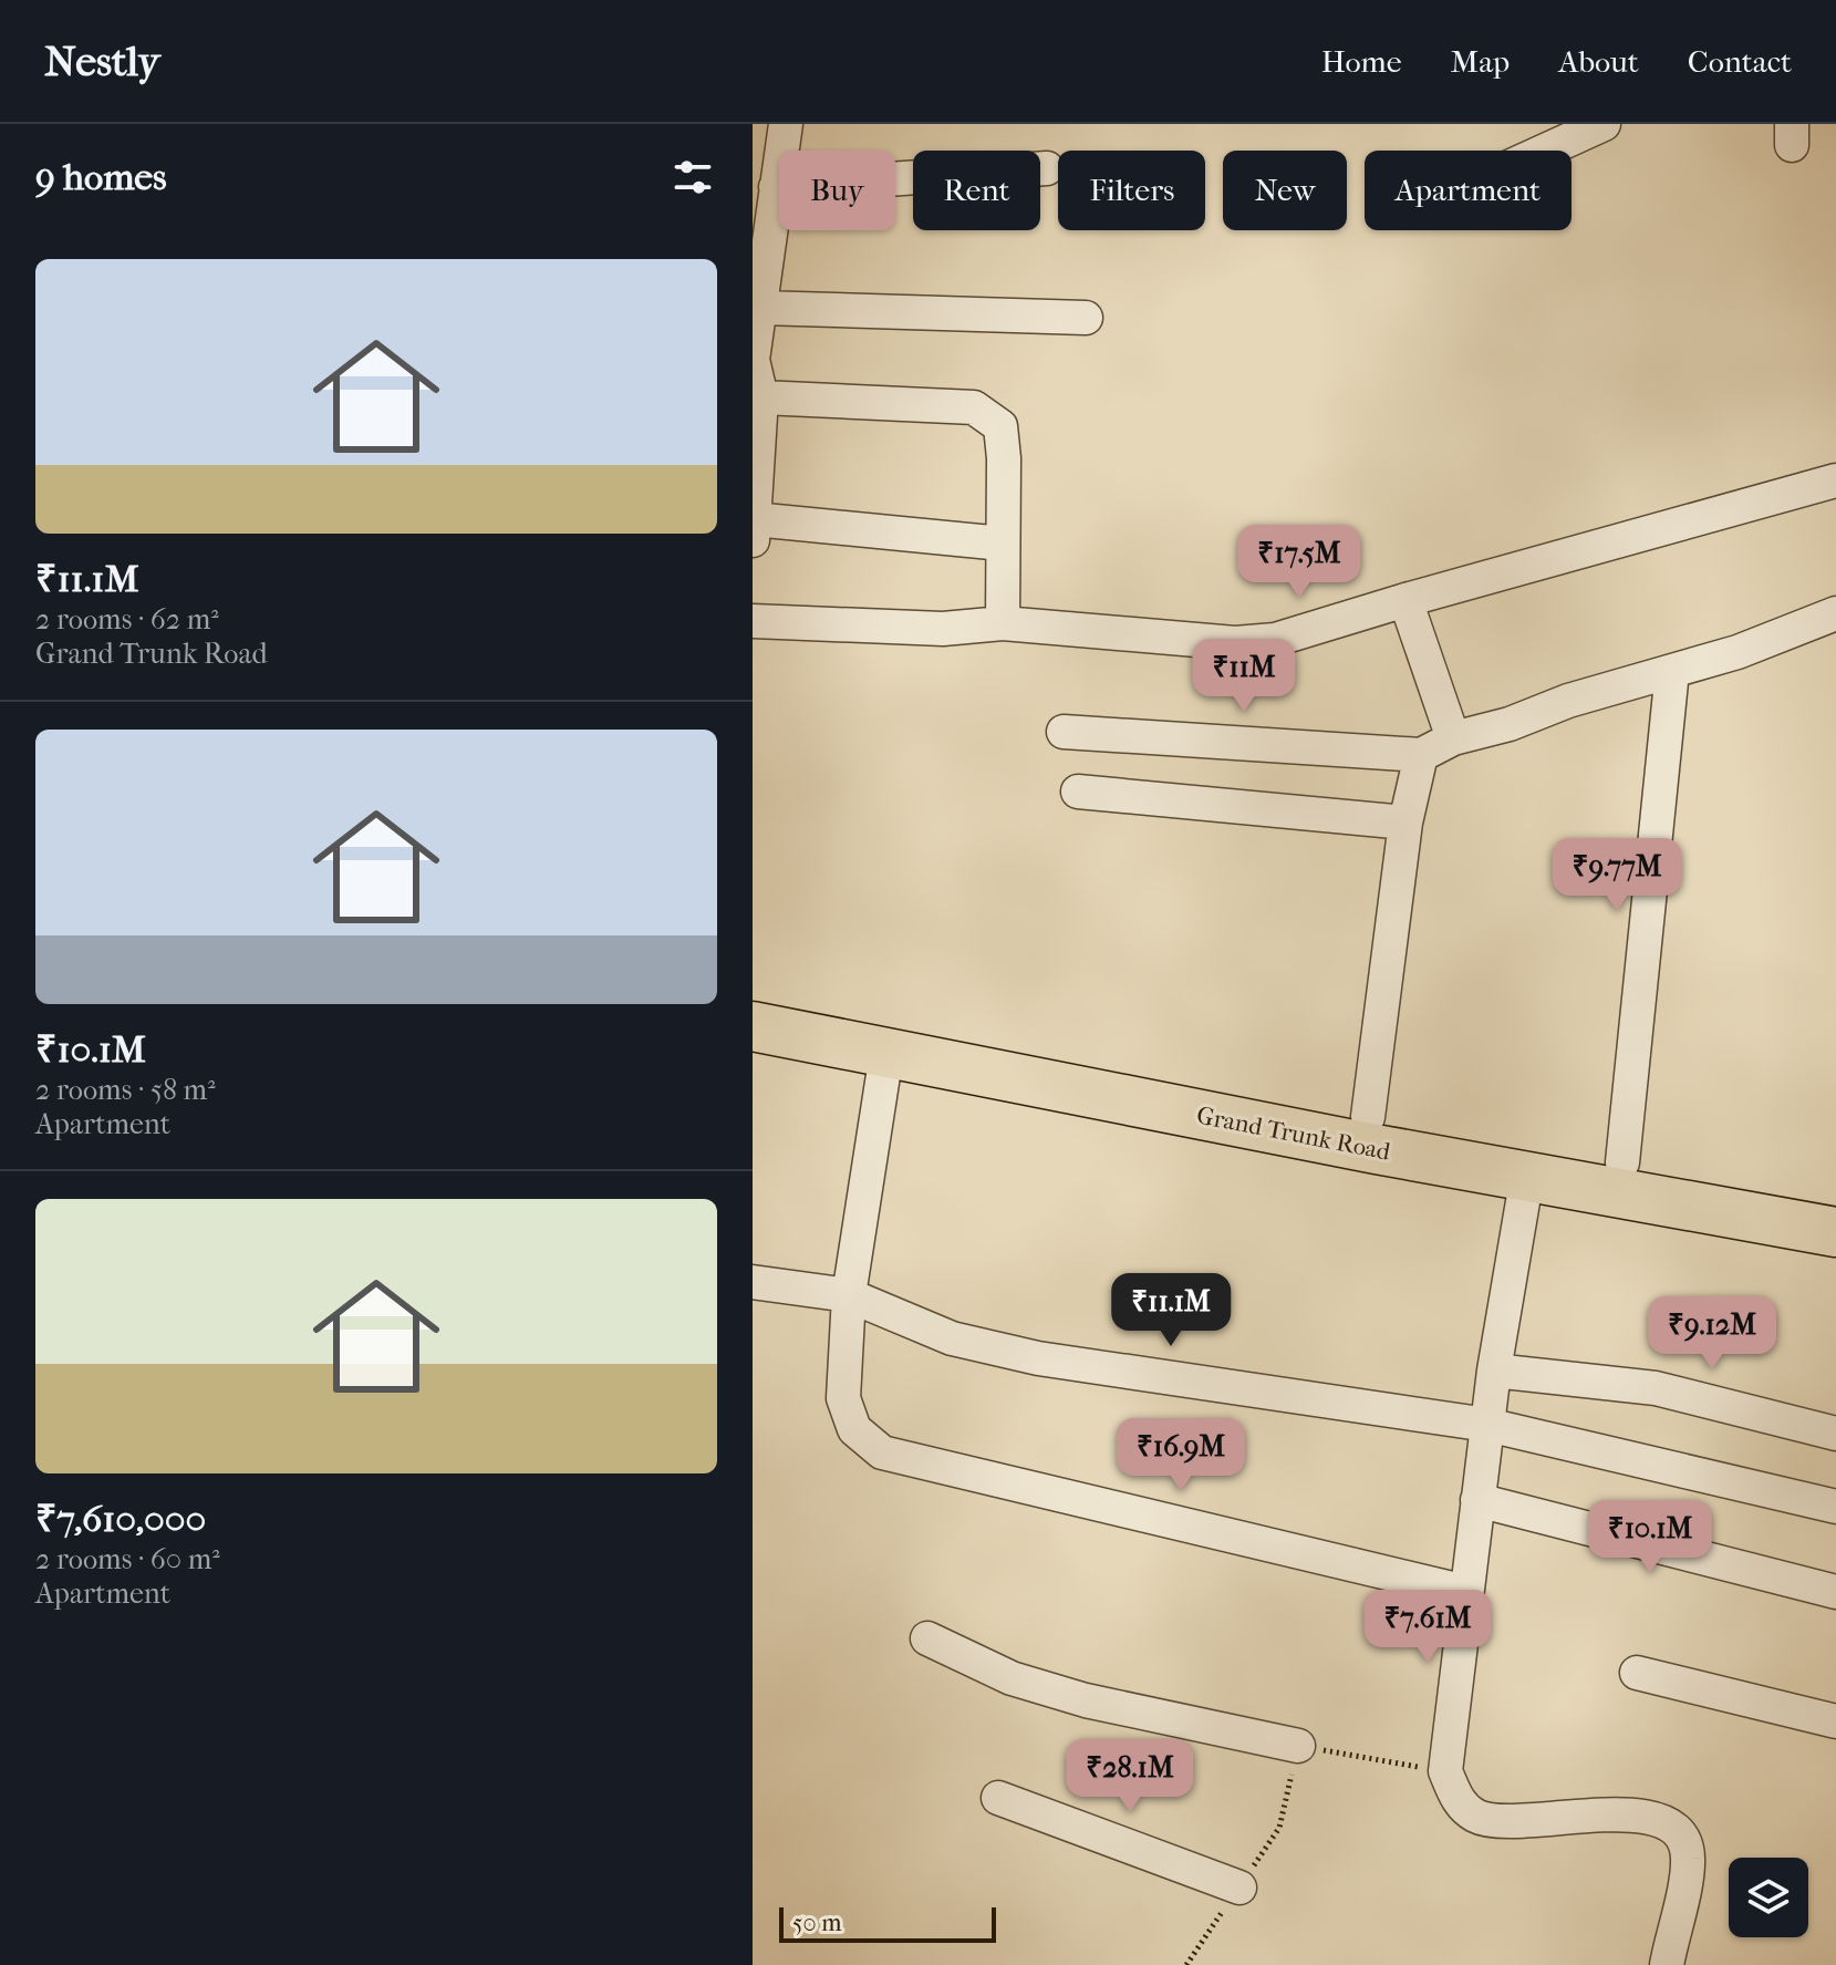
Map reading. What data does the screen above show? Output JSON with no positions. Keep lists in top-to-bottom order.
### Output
{
  "streets": {
    "main road": ["Grand Trunk Road"]
  },
  "scale_bar": "50 m",
  "page": {
    "header": "Nestly",
    "nav": [
      "Home",
      "Map",
      "About",
      "Contact"
    ],
    "heading": "9 homes",
    "chip": [
      "Buy",
      "Rent",
      "Filters",
      "New",
      "Apartment"
    ],
    "list": [
      {
        "name": "₹11.1M",
        "note": "2 rooms · 62 m² · Grand Trunk Road"
      },
      {
        "name": "₹10.1M",
        "note": "2 rooms · 58 m² · Apartment"
      },
      {
        "name": "₹7,610,000",
        "note": "2 rooms · 60 m² · Apartment"
      }
    ],
    "price": [
      "₹17.5M",
      "₹11M",
      "₹9.77M",
      "₹11.1M",
      "₹9.12M",
      "₹16.9M",
      "₹10.1M",
      "₹7.61M",
      "₹28.1M"
    ],
    "scale": "50 m"
  }
}
